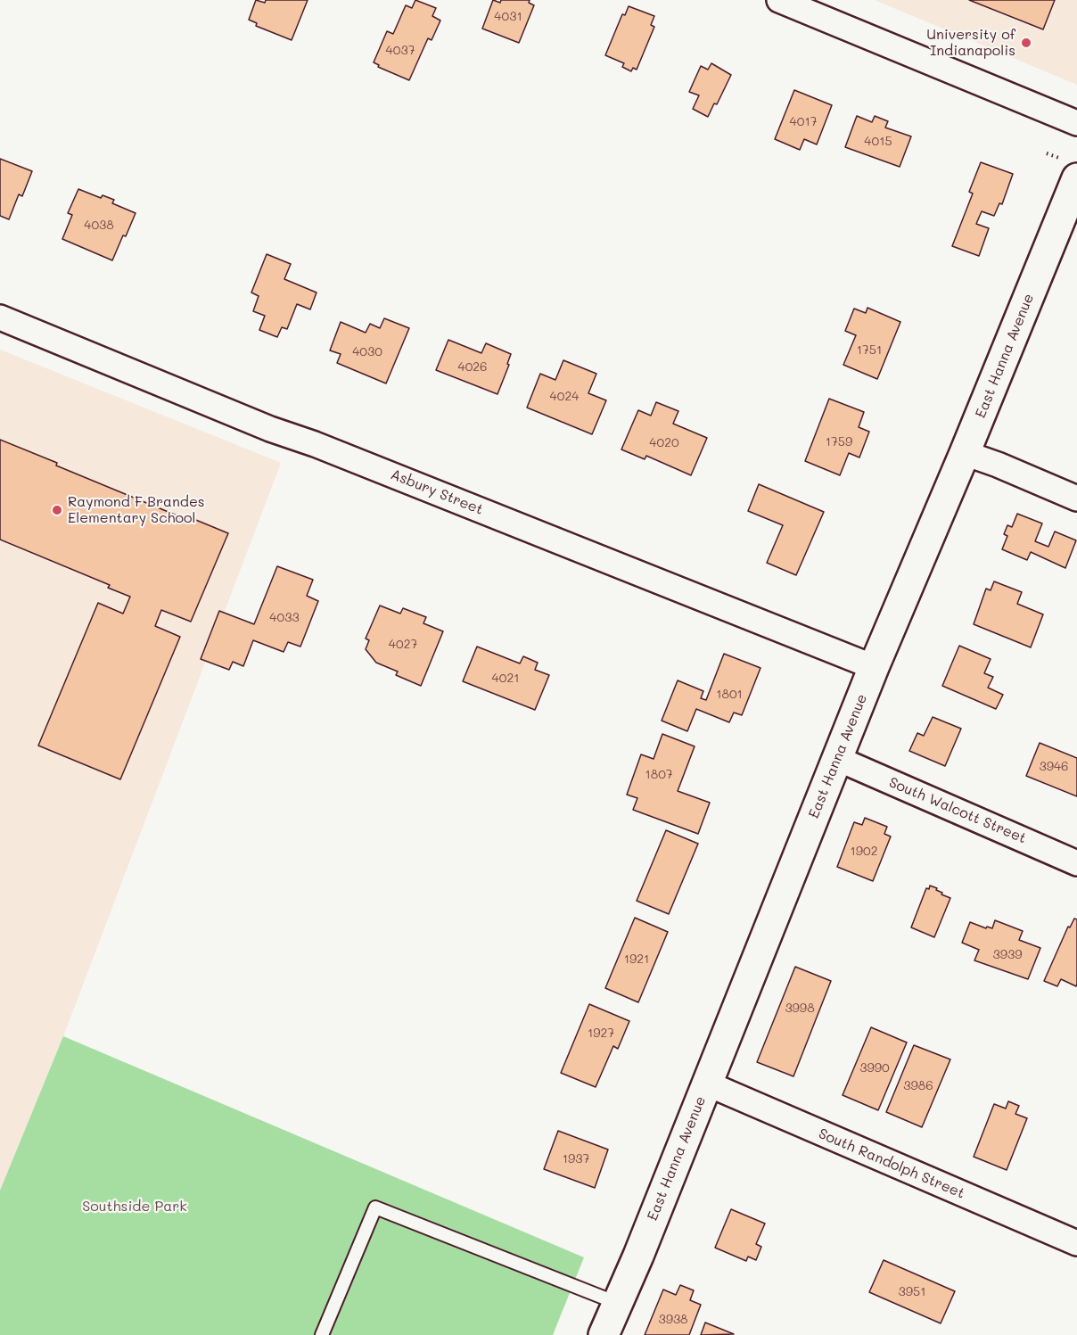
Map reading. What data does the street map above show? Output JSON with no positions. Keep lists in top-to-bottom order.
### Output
{
  "streets": {
    "main road": ["East Hanna Avenue"],
    "street": ["Asbury Street", "South Walcott Street", "South Randolph Street"]
  },
  "crossings": [
    ["East Hanna Avenue", "Asbury Street"],
    ["East Hanna Avenue", "South Walcott Street"],
    ["East Hanna Avenue", "South Randolph Street"]
  ],
  "parks": ["Southside Park"],
  "places": ["University of Indianapolis", "Raymond F Brandes Elementary School"],
  "house_numbers": [
    "4031",
    "4037",
    "4017",
    "4015",
    "4038",
    "1751",
    "4030",
    "4026",
    "4024",
    "1759",
    "4020",
    "4033",
    "4027",
    "4021",
    "1801",
    "3946",
    "1807",
    "1902",
    "3939",
    "1921",
    "3998",
    "1927",
    "3990",
    "3986",
    "1937",
    "3951",
    "3938"
  ]
}
